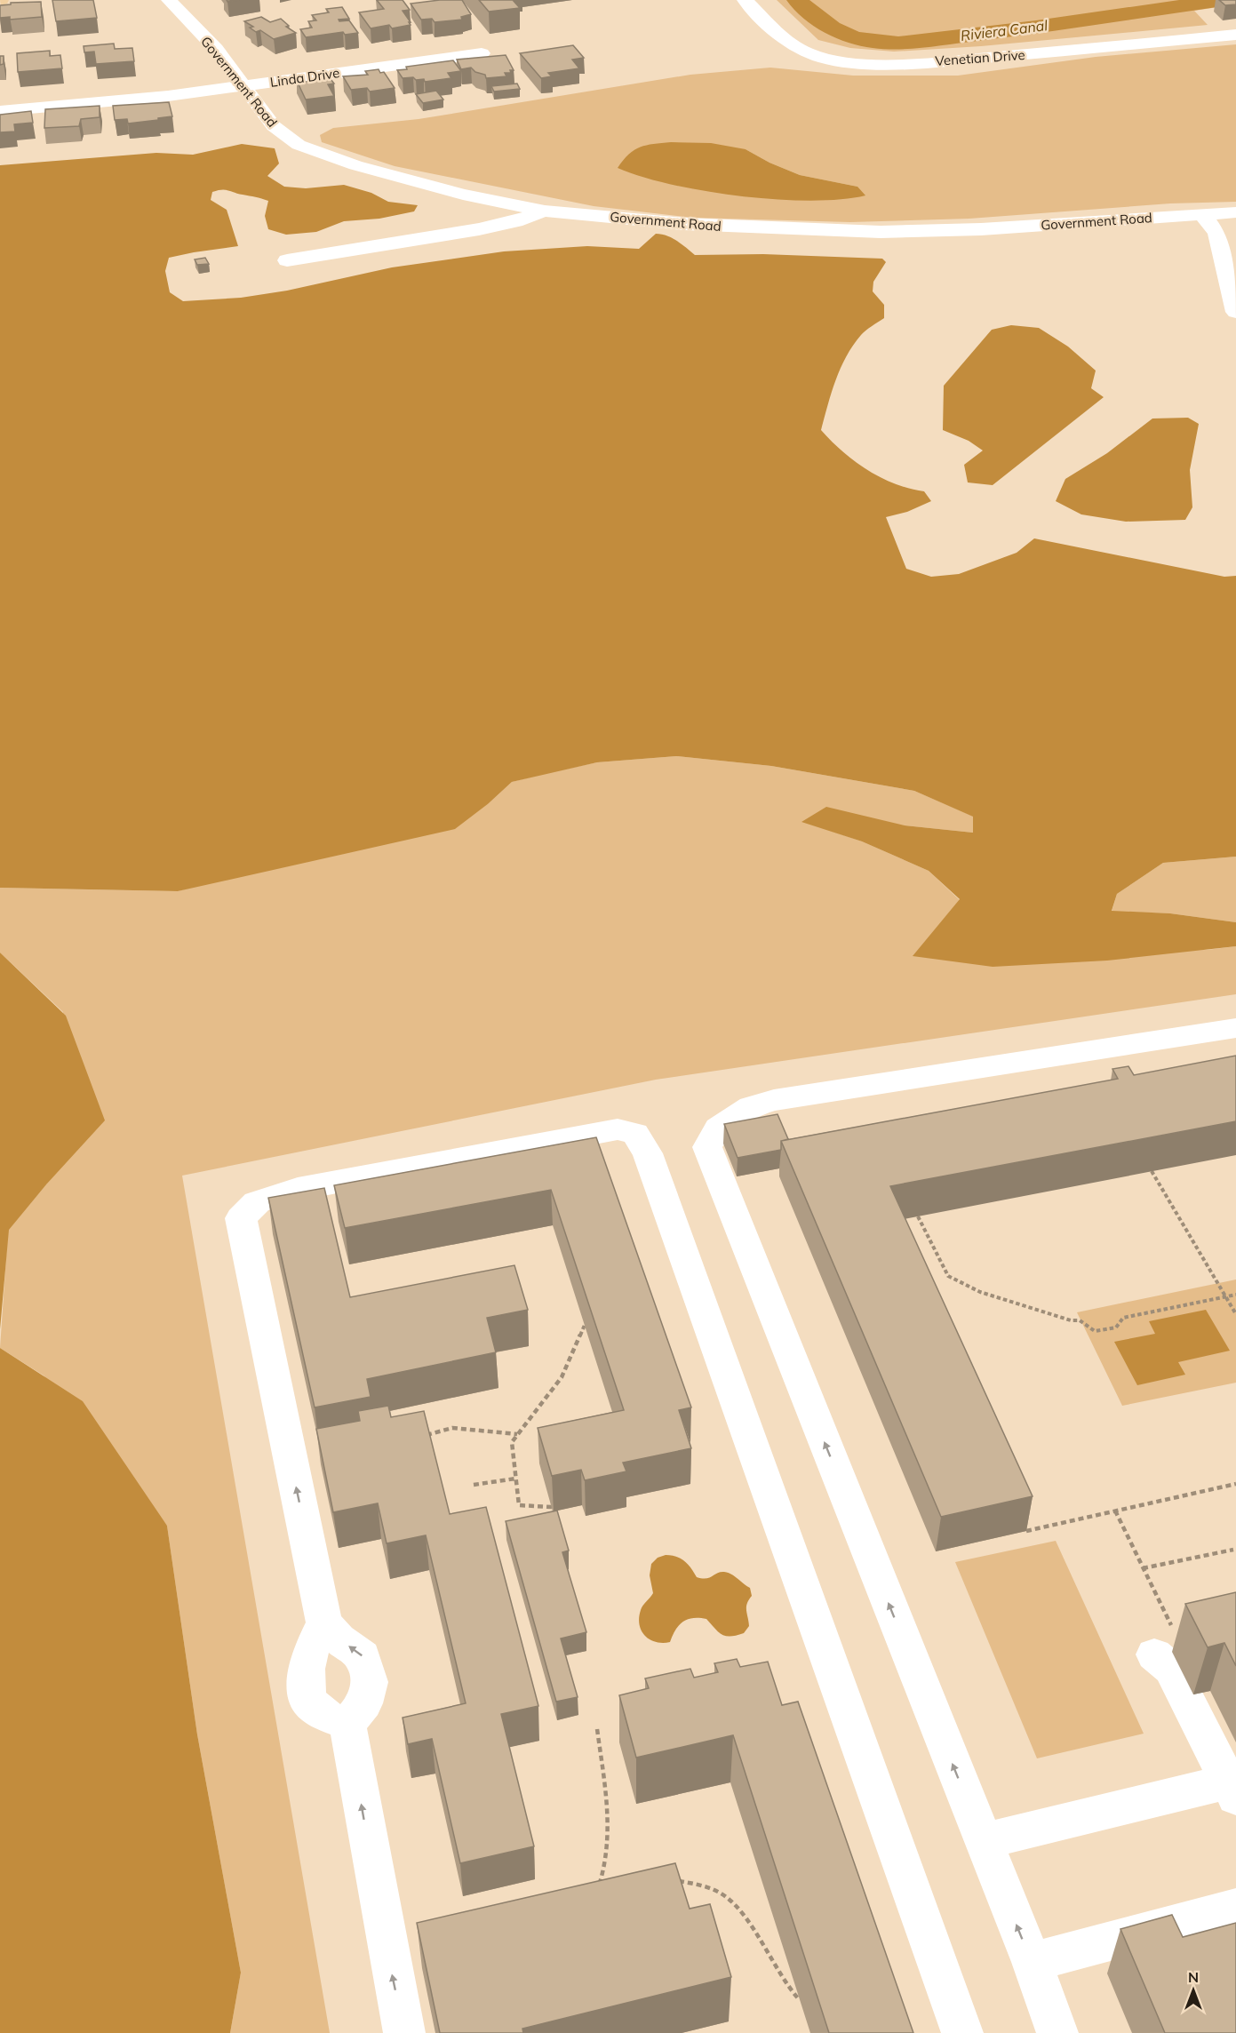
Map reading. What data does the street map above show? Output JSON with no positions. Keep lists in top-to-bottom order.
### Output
{
  "streets": {
    "street": ["Venetian Drive", "Linda Drive", "Government Road"]
  },
  "crossings": [
    ["Linda Drive", "Government Road"]
  ],
  "water": ["Riviera Canal"],
  "north": "top"
}
